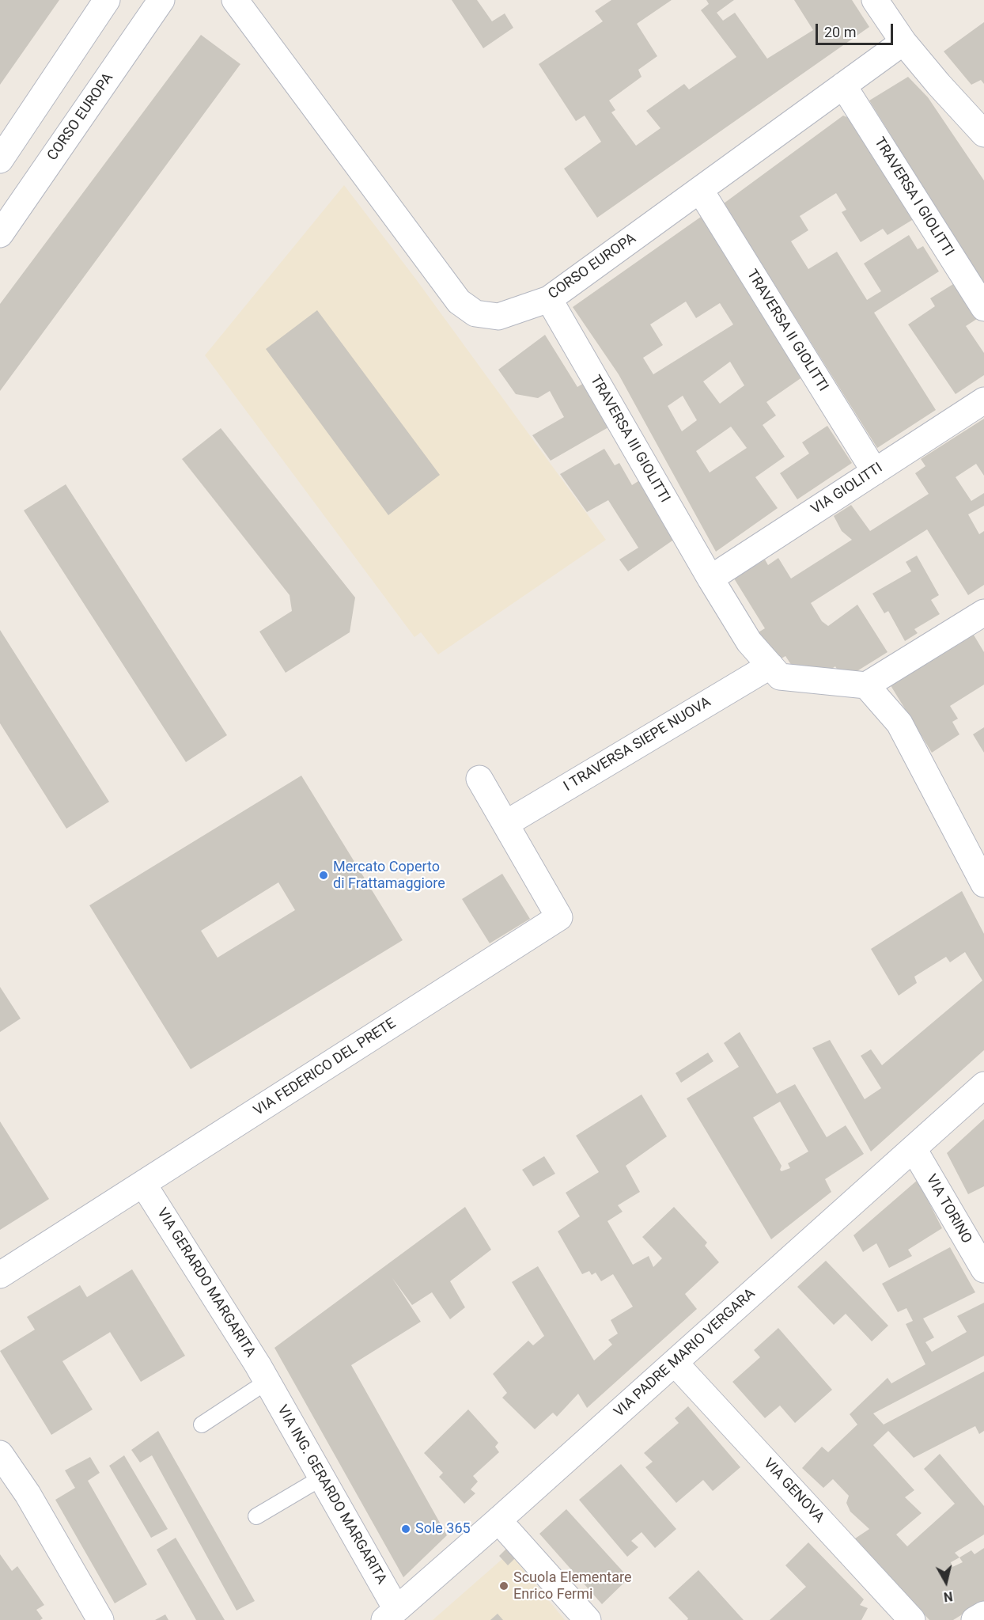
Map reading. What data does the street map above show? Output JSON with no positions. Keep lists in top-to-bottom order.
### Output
{
  "streets": {
    "street": [
      "CORSO EUROPA",
      "TRAVERSA I GIOLITTI",
      "TRAVERSA II GIOLITTI",
      "TRAVERSA III GIOLITTI",
      "VIA GIOLITTI",
      "I TRAVERSA SIEPE NUOVA",
      "VIA FEDERICO DEL PRETE",
      "VIA TORINO",
      "VIA GERARDO MARGARITA",
      "VIA PADRE MARIO VERGARA",
      "VIA GENOVA",
      "VIA ING. GERARDO MARGARITA"
    ]
  },
  "crossings": [
    ["CORSO EUROPA", "TRAVERSA I GIOLITTI"],
    ["CORSO EUROPA", "TRAVERSA II GIOLITTI"],
    ["CORSO EUROPA", "TRAVERSA III GIOLITTI"],
    ["TRAVERSA II GIOLITTI", "VIA GIOLITTI"],
    ["TRAVERSA III GIOLITTI", "VIA GIOLITTI"],
    ["I TRAVERSA SIEPE NUOVA", "VIA FEDERICO DEL PRETE"],
    ["VIA FEDERICO DEL PRETE", "VIA GERARDO MARGARITA"],
    ["VIA TORINO", "VIA PADRE MARIO VERGARA"],
    ["VIA GERARDO MARGARITA", "VIA ING. GERARDO MARGARITA"],
    ["VIA PADRE MARIO VERGARA", "VIA GENOVA"],
    ["VIA PADRE MARIO VERGARA", "VIA ING. GERARDO MARGARITA"]
  ],
  "places": ["Mercato Coperto di Frattamaggiore", "Sole 365", "Scuola Elementare Enrico Fermi"],
  "scale_bar": "20 m",
  "north": "bottom"
}
